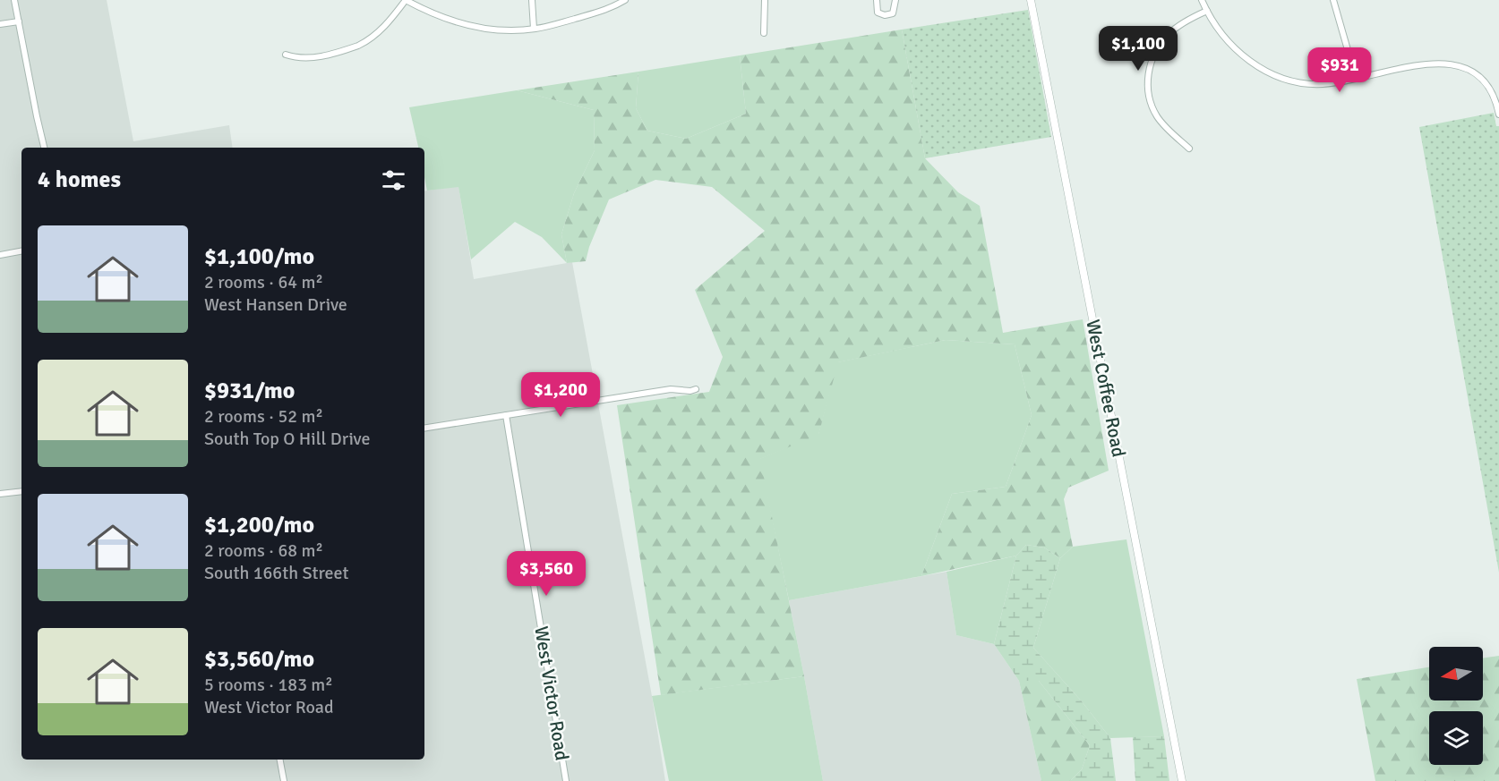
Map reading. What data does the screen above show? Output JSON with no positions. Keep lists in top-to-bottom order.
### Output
{
  "streets": {
    "street": ["West Coffee Road", "West Victor Road"]
  },
  "north": "left",
  "page": {
    "price": [
      "$1,100",
      "$931",
      "$1,200",
      "$3,560"
    ],
    "heading": "4 homes",
    "list": [
      {
        "name": "$1,100/mo",
        "note": "2 rooms · 64 m² · West Hansen Drive"
      },
      {
        "name": "$931/mo",
        "note": "2 rooms · 52 m² · South Top O Hill Drive"
      },
      {
        "name": "$1,200/mo",
        "note": "2 rooms · 68 m² · South 166th Street"
      },
      {
        "name": "$3,560/mo",
        "note": "5 rooms · 183 m² · West Victor Road"
      }
    ]
  }
}
